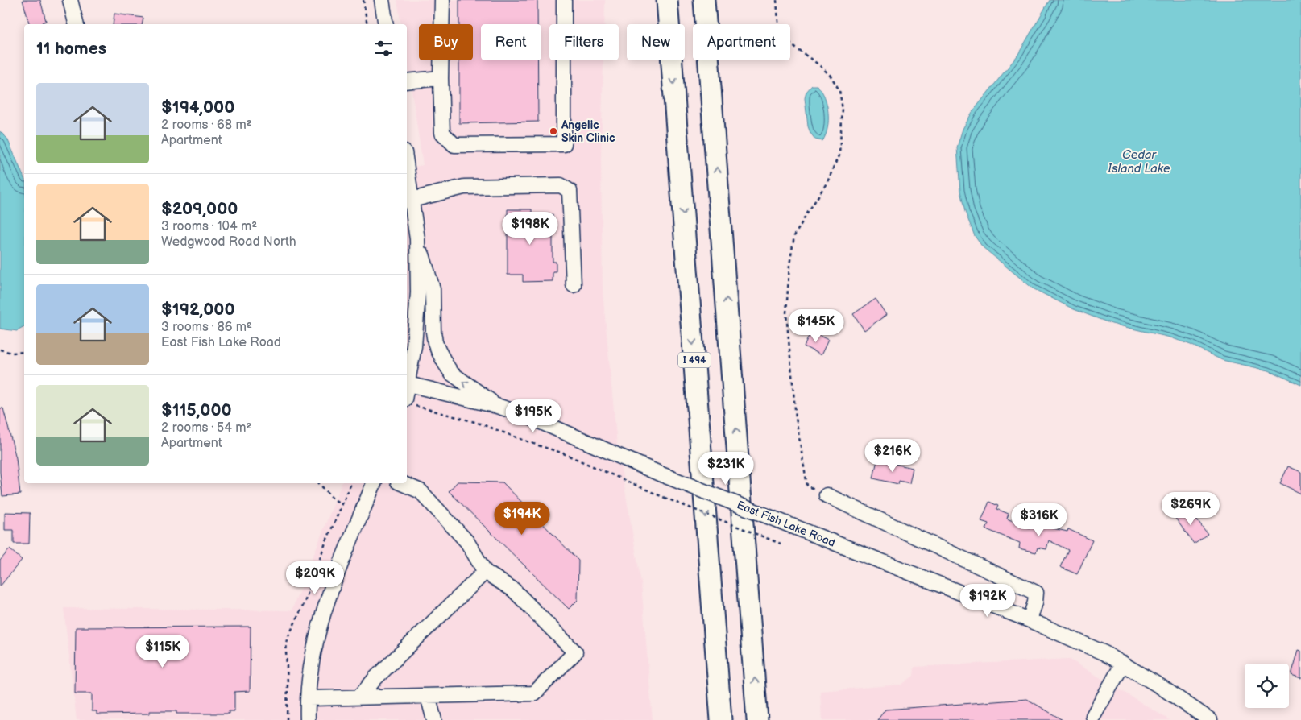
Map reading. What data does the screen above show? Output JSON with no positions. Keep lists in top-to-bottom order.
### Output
{
  "streets": {
    "highway": ["I 494"],
    "street": ["East Fish Lake Road"]
  },
  "water": ["Cedar Island Lake"],
  "places": ["Angelic Skin Clinic"],
  "page": {
    "chip": [
      "Buy",
      "Rent",
      "Filters",
      "New",
      "Apartment"
    ],
    "heading": "11 homes",
    "list": [
      {
        "name": "$194,000",
        "note": "2 rooms · 68 m² · Apartment"
      },
      {
        "name": "$209,000",
        "note": "3 rooms · 104 m² · Wedgwood Road North"
      },
      {
        "name": "$192,000",
        "note": "3 rooms · 86 m² · East Fish Lake Road"
      },
      {
        "name": "$115,000",
        "note": "2 rooms · 54 m² · Apartment"
      }
    ],
    "price": [
      "$198K",
      "$145K",
      "$195K",
      "$216K",
      "$231K",
      "$269K",
      "$194K",
      "$316K",
      "$209K",
      "$192K",
      "$115K"
    ]
  }
}
